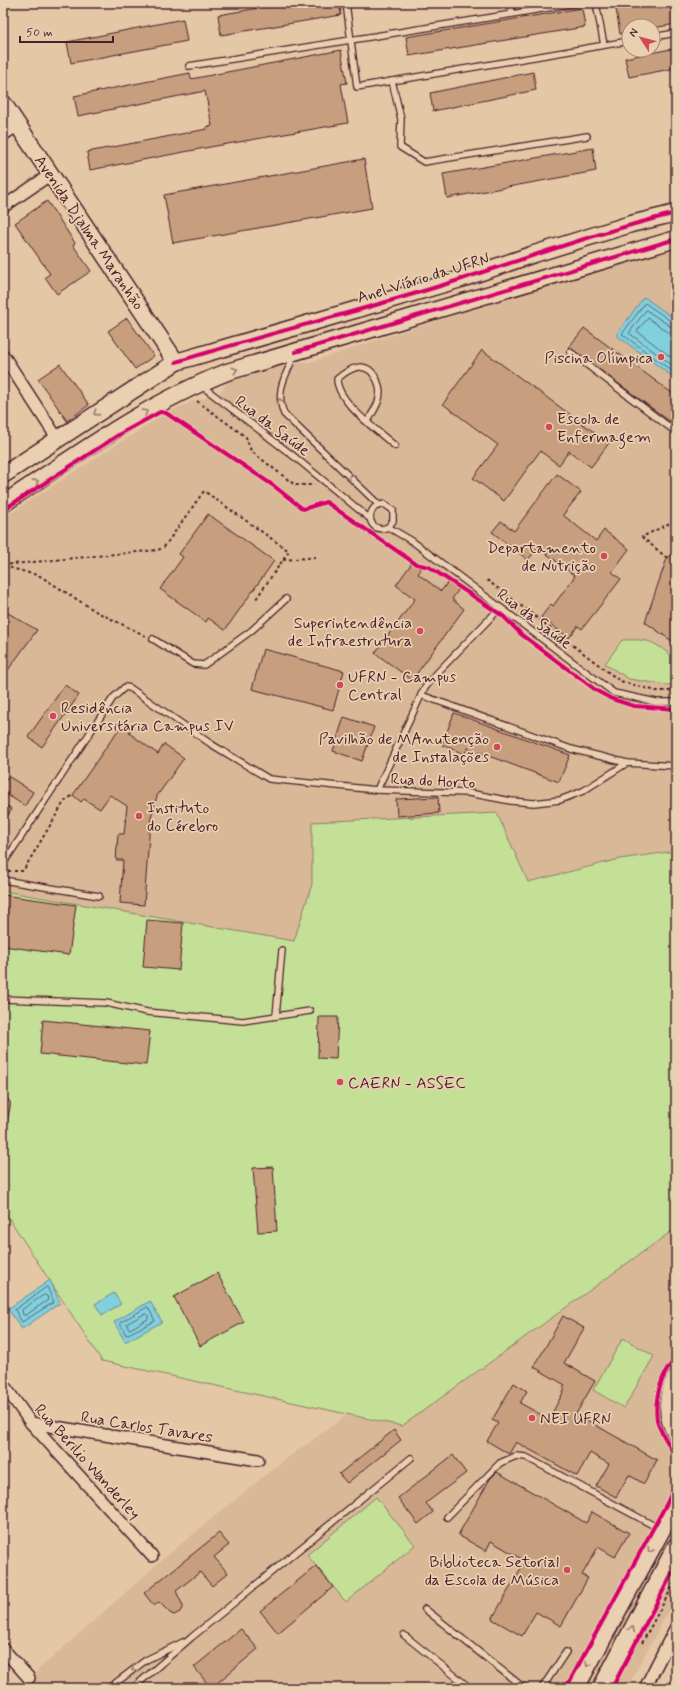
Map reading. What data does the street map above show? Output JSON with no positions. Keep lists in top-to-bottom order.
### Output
{
  "streets": {
    "main road": ["Avenida Djalma Maranhão", "Anel Viário da UFRN"],
    "street": ["Rua Carlos Tavares", "Rua Berilio Wanderley"],
    "lane": ["Rua da Saúde", "Rua do Horto"]
  },
  "crossings": [
    ["Avenida Djalma Maranhão", "Anel Viário da UFRN"],
    ["Rua da Saúde", "Rua do Horto"],
    ["Rua Carlos Tavares", "Rua Berilio Wanderley"]
  ],
  "places": [
    "Piscina Olímpica",
    "Escola de Enfermagem",
    "Departamento de Nutrição",
    "Superintendência de Infraestrutura",
    "UFRN - Campus Central",
    "Residência Universitária Campus IV",
    "Pavilhão de MAnutenção de Instalações",
    "Instituto do Cérebro",
    "CAERN - ASSEC",
    "NEI UFRN",
    "Biblioteca Setorial da Escola de Música"
  ],
  "scale_bar": "50 m",
  "north": "top left"
}
